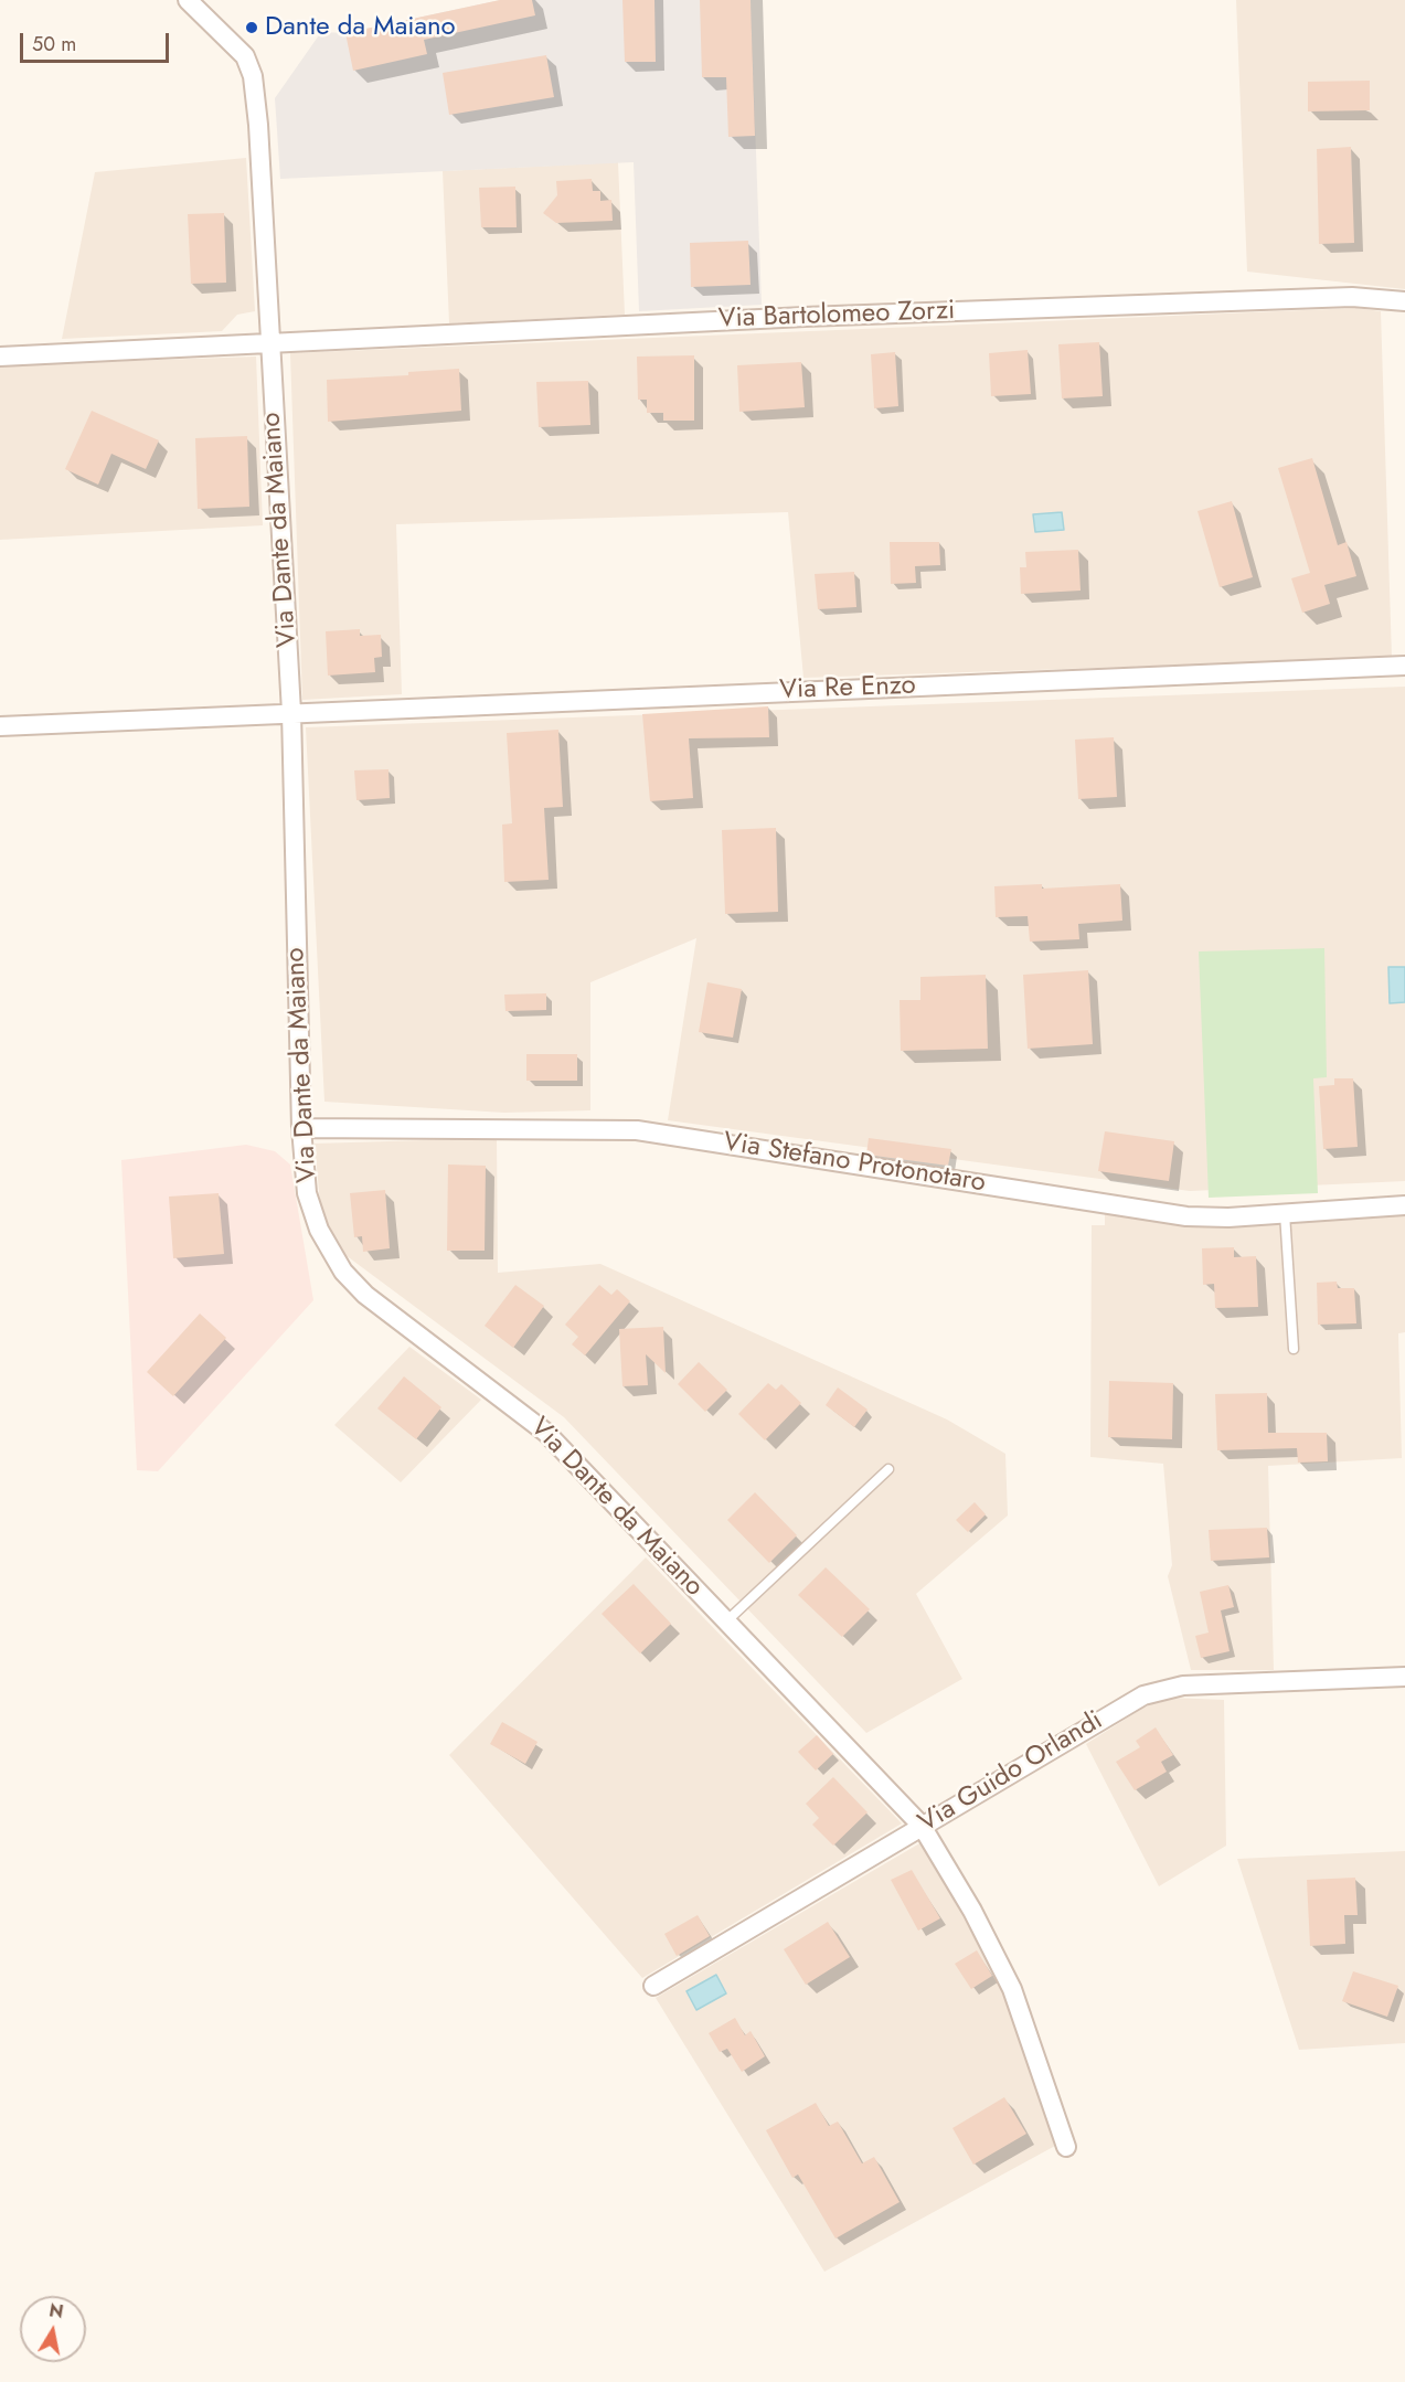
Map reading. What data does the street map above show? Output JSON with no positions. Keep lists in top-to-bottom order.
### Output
{
  "streets": {
    "street": [
      "Via Bartolomeo Zorzi",
      "Via Dante da Maiano",
      "Via Re Enzo",
      "Via Stefano Protonotaro",
      "Via Guido Orlandi"
    ]
  },
  "crossings": [
    ["Via Bartolomeo Zorzi", "Via Dante da Maiano"],
    ["Via Dante da Maiano", "Via Re Enzo"],
    ["Via Dante da Maiano", "Via Stefano Protonotaro"],
    ["Via Dante da Maiano", "Via Guido Orlandi"]
  ],
  "places": ["Dante da Maiano"],
  "scale_bar": "50 m",
  "north": "top"
}
